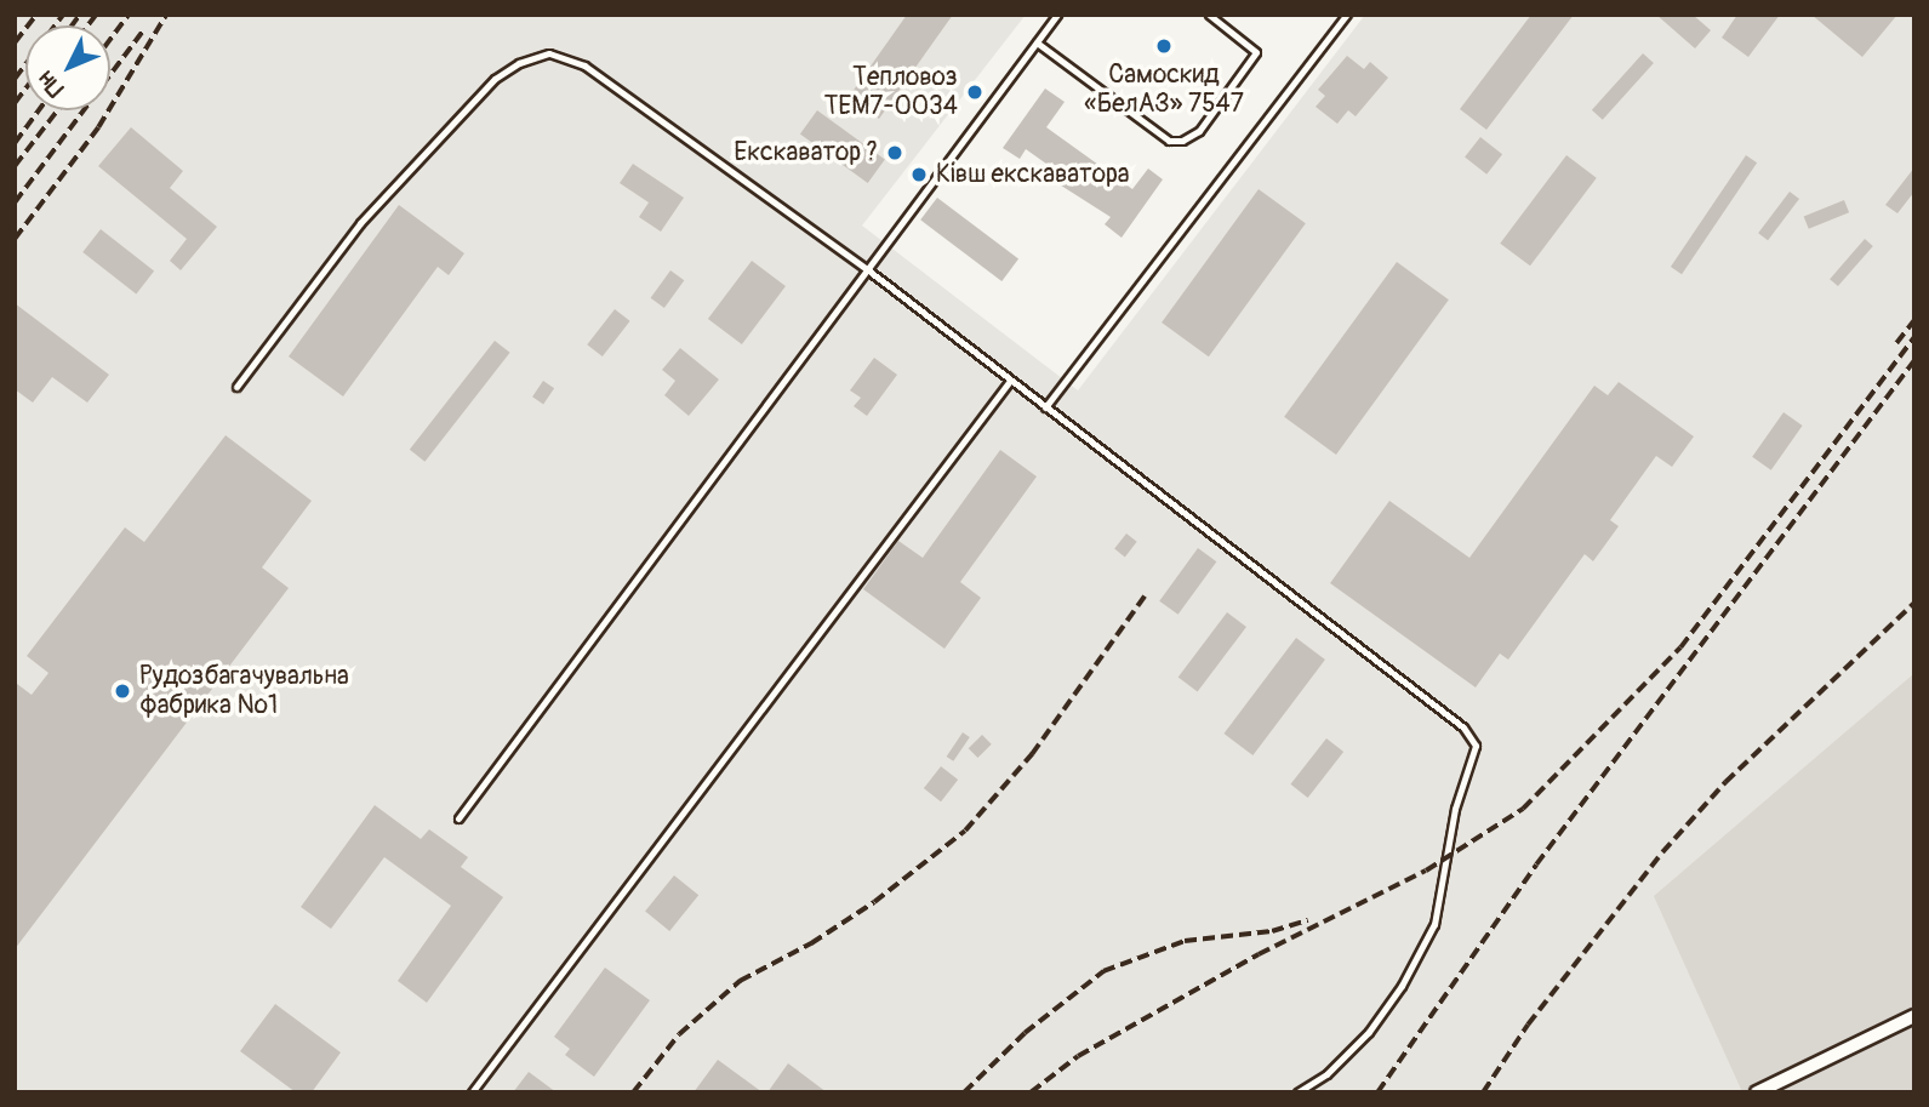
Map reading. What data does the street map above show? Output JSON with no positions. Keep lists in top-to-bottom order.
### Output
{
  "places": [
    "Самоскид «БелАЗ» 7547",
    "Тепловоз ТЕМ7-0034",
    "Екскаватор ?",
    "Ківш екскаватора",
    "Рудозбагачувальна фабрика №1"
  ],
  "north": "bottom left"
}
